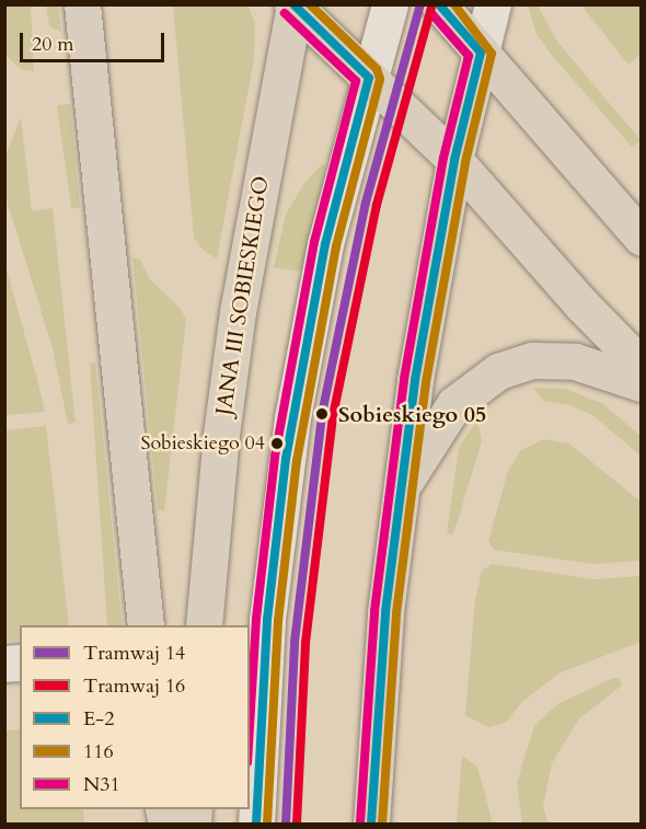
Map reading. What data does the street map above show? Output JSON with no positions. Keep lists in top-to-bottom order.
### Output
{
  "streets": {
    "main road": ["JANA III SOBIESKIEGO"]
  },
  "places": ["Sobieskiego 05", "Sobieskiego 04"],
  "lines": [
    "tram line 14",
    "transit line E-2",
    "transit line 116",
    "tram line 16",
    "transit line N31"
  ],
  "legend": [
    "Tramwaj 14",
    "Tramwaj 16",
    "E-2",
    "116",
    "N31"
  ],
  "scale_bar": "20 m"
}
